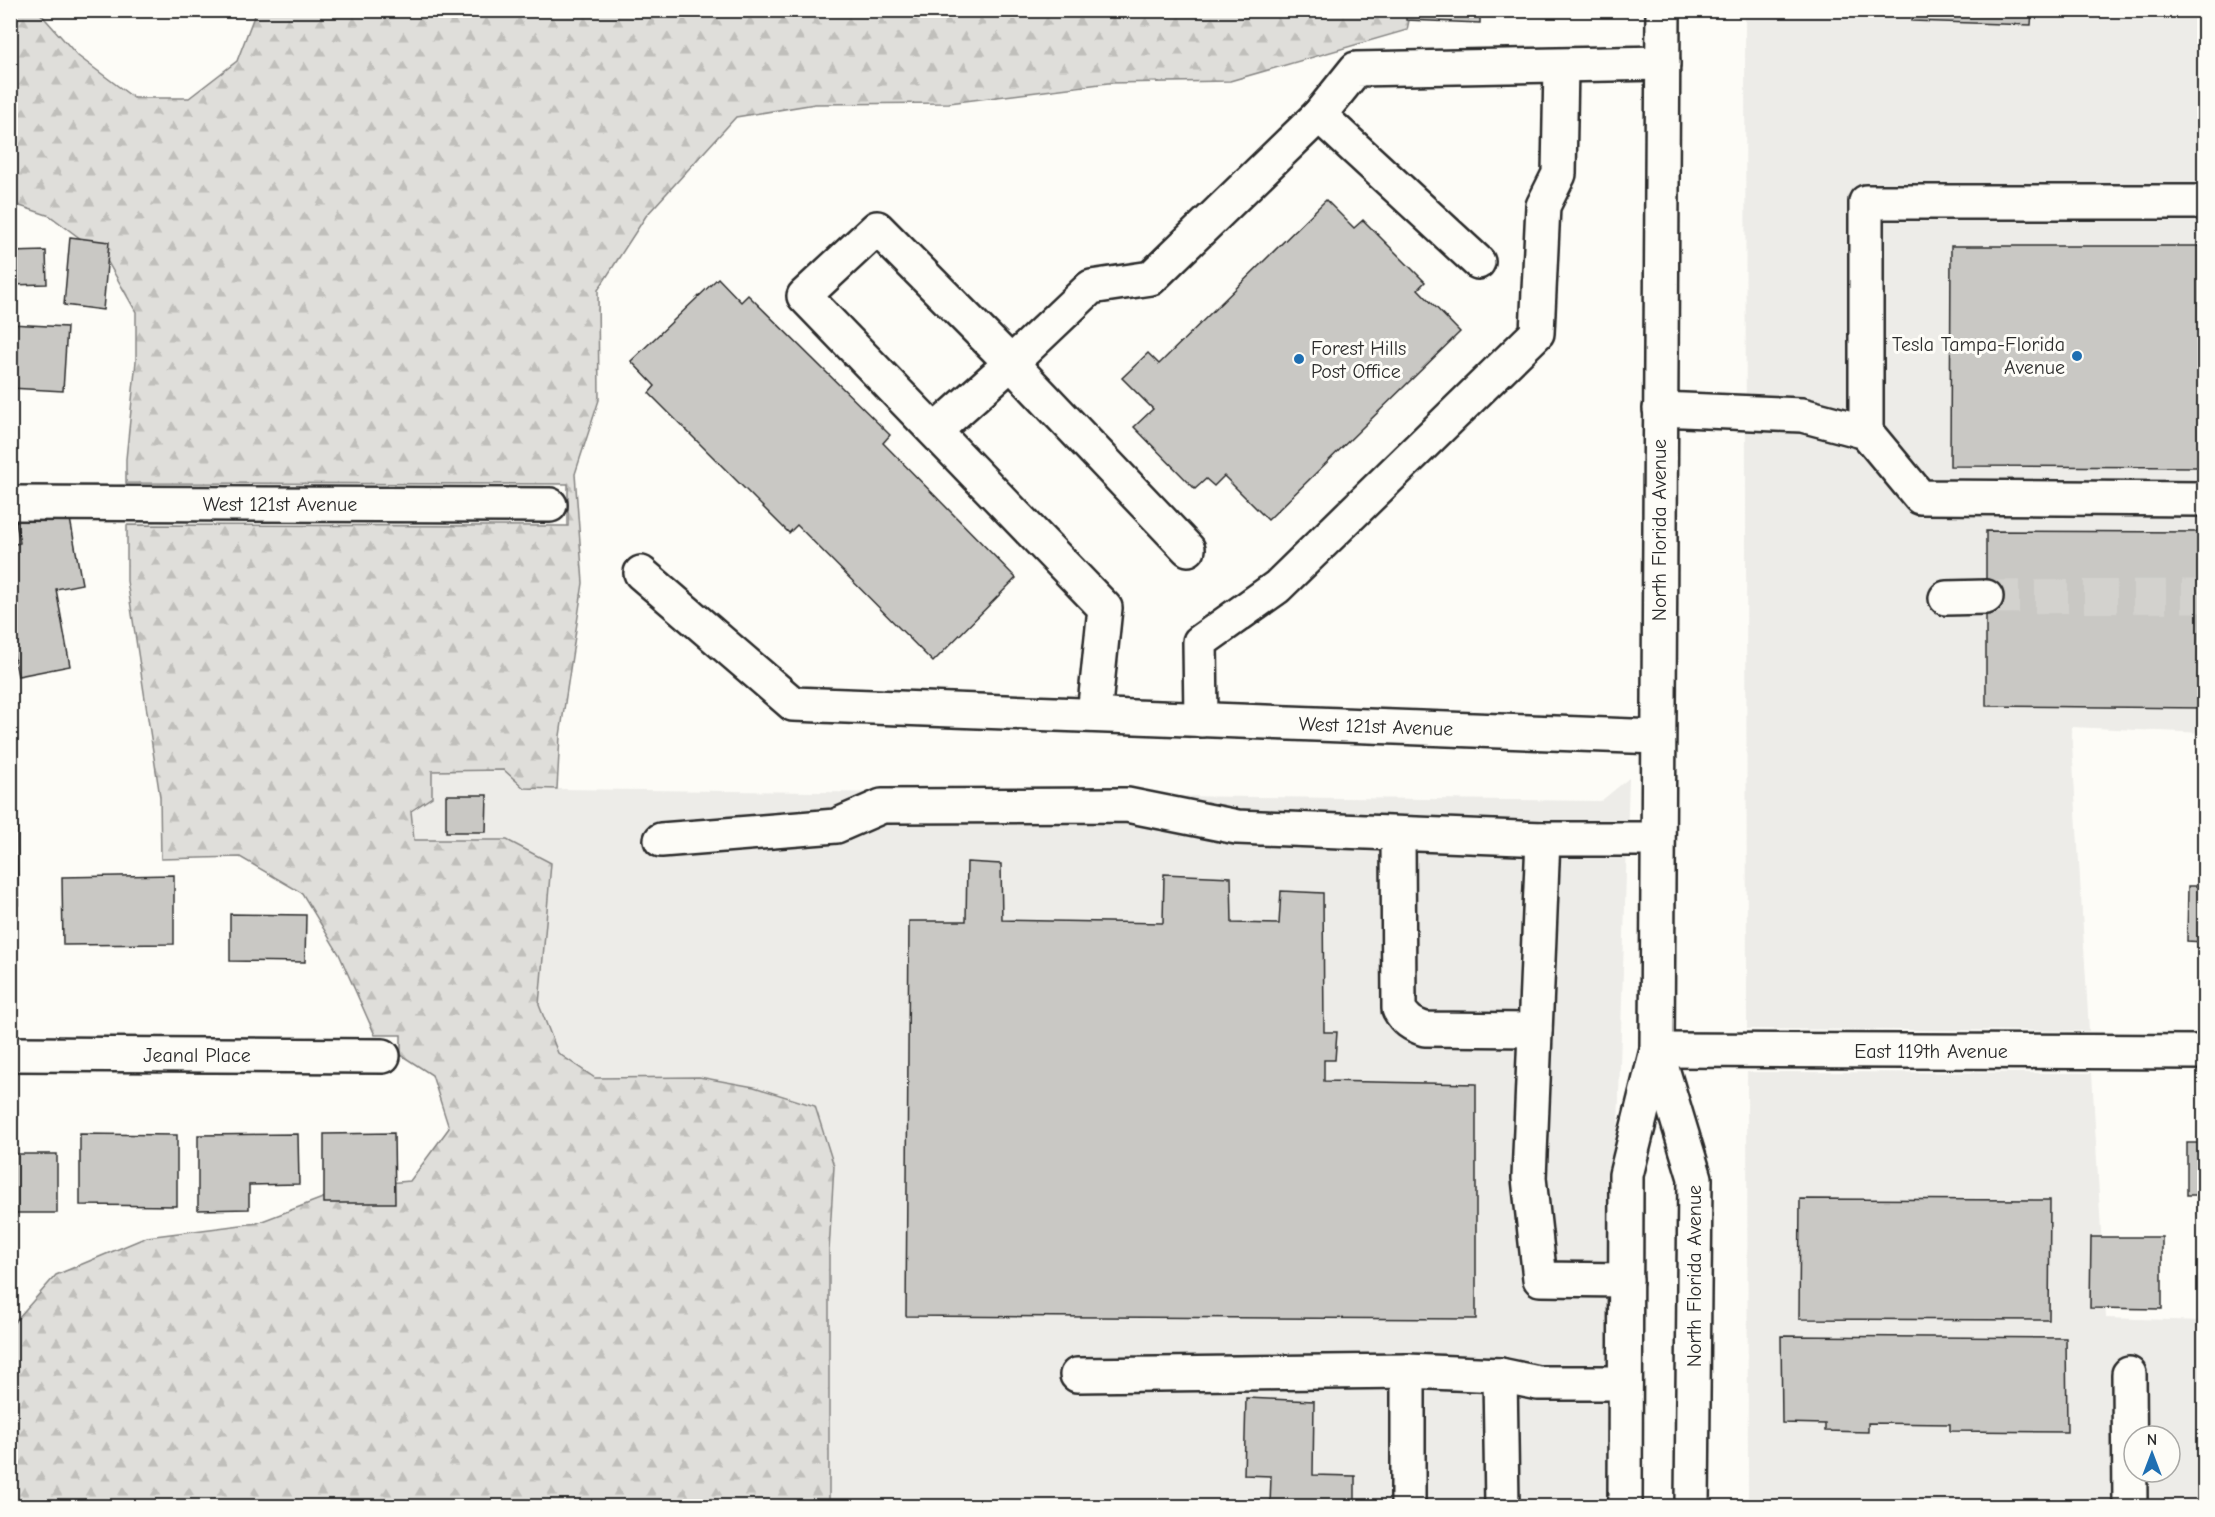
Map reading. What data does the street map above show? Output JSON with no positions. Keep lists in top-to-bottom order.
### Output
{
  "streets": {
    "street": [
      "West 121st Avenue",
      "North Florida Avenue",
      "East 119th Avenue",
      "Jeanal Place"
    ]
  },
  "crossings": [
    ["West 121st Avenue", "North Florida Avenue"],
    ["North Florida Avenue", "East 119th Avenue"]
  ],
  "places": ["Tesla Tampa-Florida Avenue", "Forest Hills Post Office"],
  "north": "top"
}
